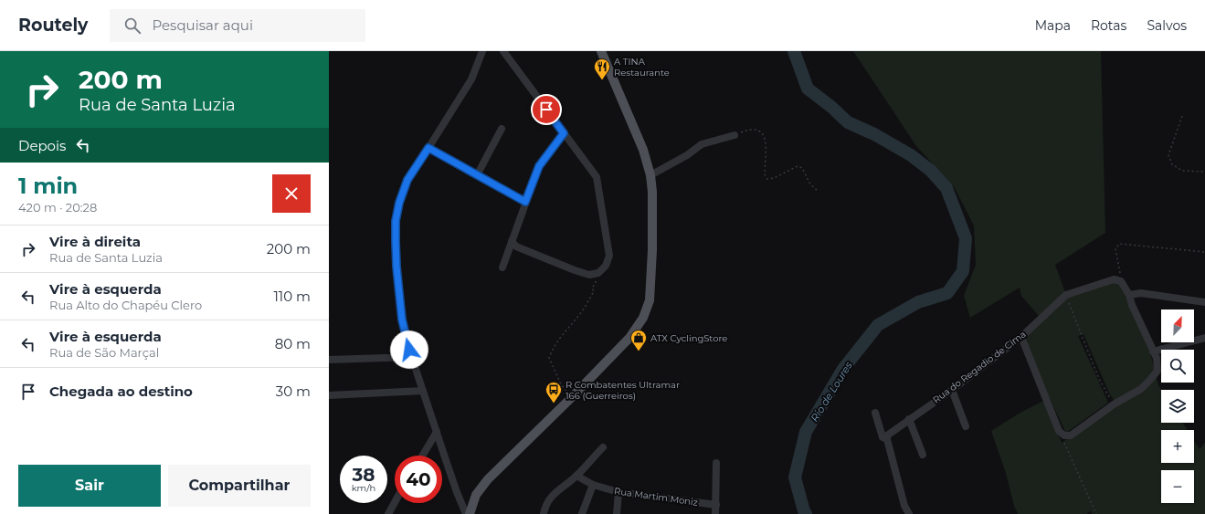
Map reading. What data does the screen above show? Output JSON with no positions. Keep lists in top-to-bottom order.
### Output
{
  "streets": {
    "street": ["Rua do Regadio de Cima", "Rua Martim Moniz"]
  },
  "water": ["Rio de Loures"],
  "places": {
    "restaurant": ["A TINA Restaurante"],
    "shop": ["ATX CyclingStore"],
    "bus stop": ["R Combatentes Ultramar 166 (Guerreiros)"]
  },
  "north": "top right",
  "page": {
    "header": "Routely",
    "search": "Pesquisar aqui",
    "nav": ["Mapa", "Rotas", "Salvos"],
    "turn": ["200 m", "Rua de Santa Luzia"],
    "then": "Depois",
    "heading": ["1 min", "420 m · 20:28"],
    "list": [
      {
        "name": "Vire à direita",
        "note": "Rua de Santa Luzia",
        "value": "200 m"
      },
      {
        "name": "Vire à esquerda",
        "note": "Rua Alto do Chapéu Clero",
        "value": "110 m"
      },
      {
        "name": "Vire à esquerda",
        "note": "Rua de São Marçal",
        "value": "80 m"
      },
      {
        "name": "Chegada ao destino",
        "value": "30 m"
      }
    ],
    "map_buttons": ["+", "−"],
    "speed": "38 km/h",
    "limit": "40",
    "buttons": ["Sair", "Compartilhar"]
  }
}
